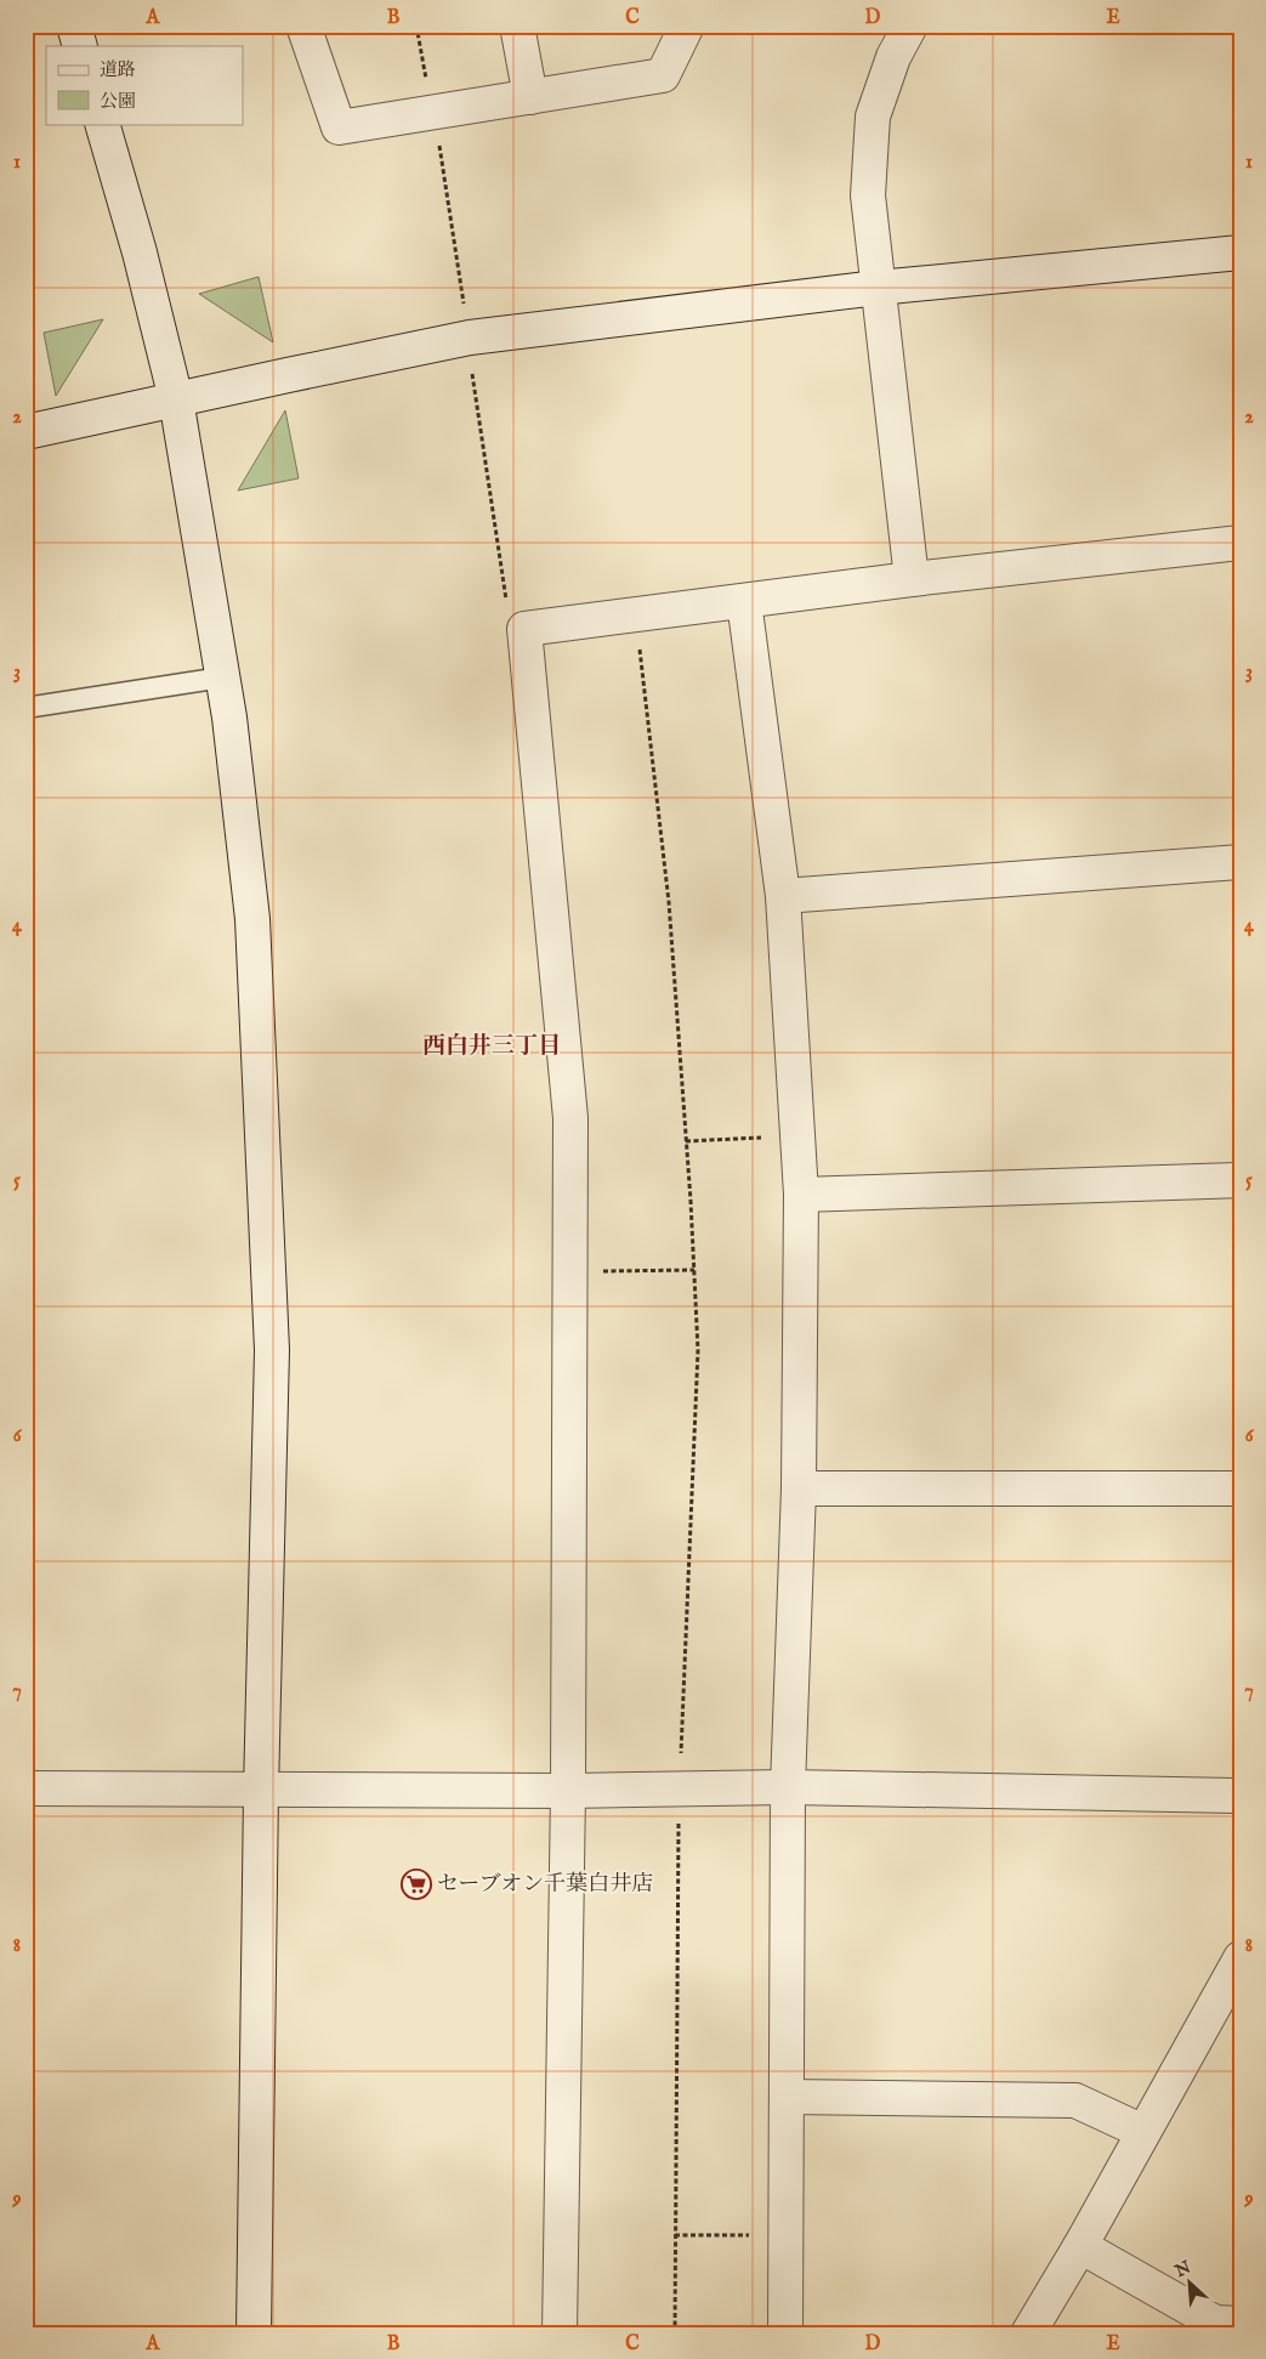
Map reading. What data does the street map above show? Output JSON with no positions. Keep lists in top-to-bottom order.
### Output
{
  "districts": ["西白井三丁目"],
  "places": {
    "supermarket": ["セーブオン千葉白井店"]
  },
  "legend": ["道路", "公園"],
  "north": "top left",
  "grid": {
    "columns": [
      "A",
      "B",
      "C",
      "D",
      "E"
    ],
    "rows": [
      "1",
      "2",
      "3",
      "4",
      "5",
      "6",
      "7",
      "8",
      "9"
    ]
  }
}
